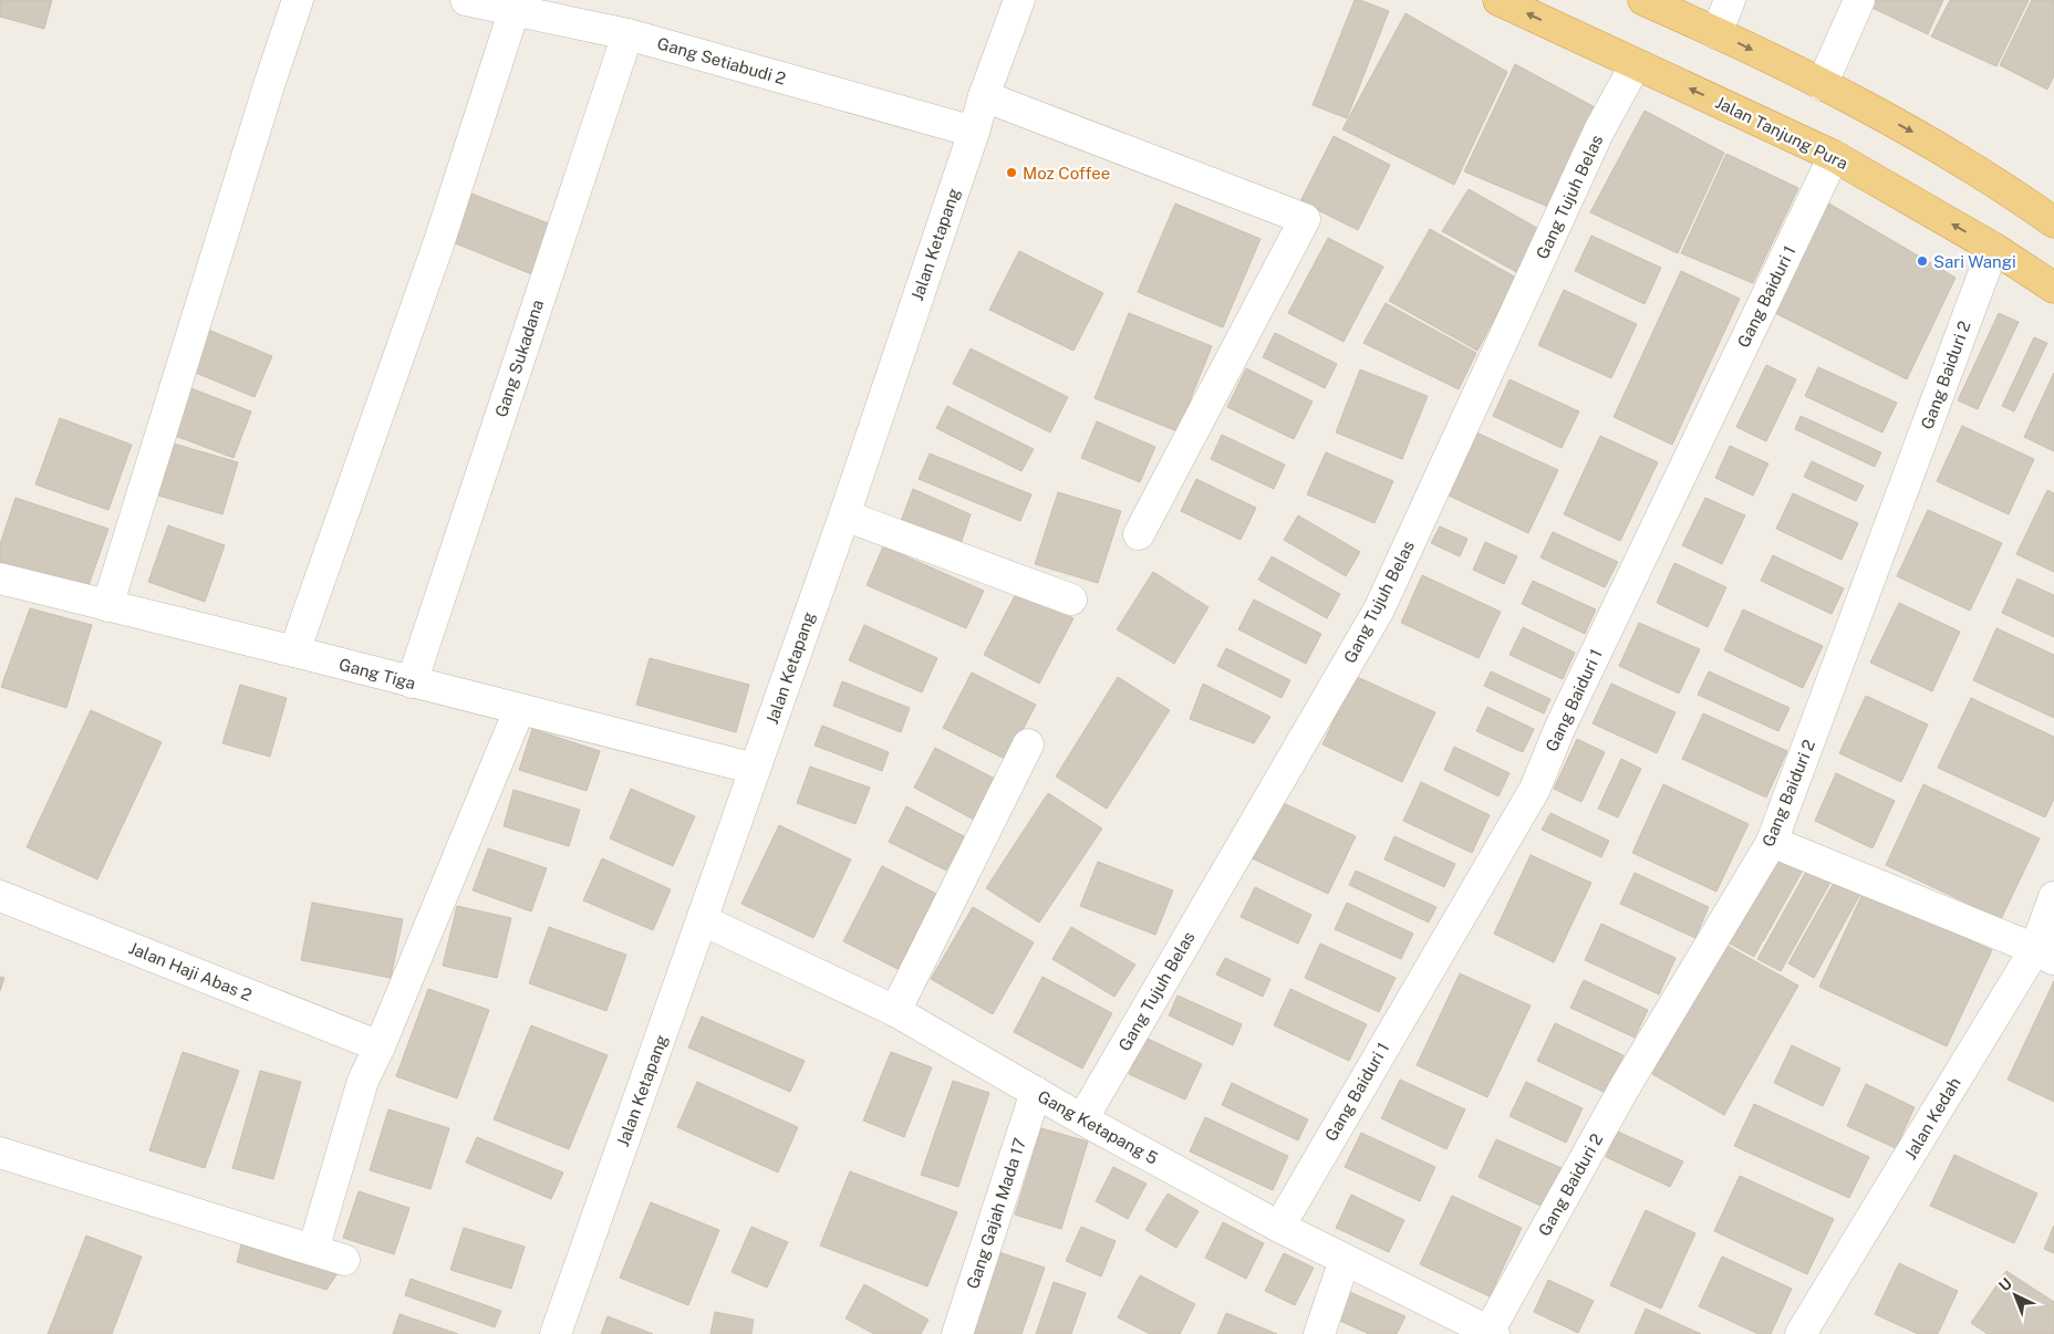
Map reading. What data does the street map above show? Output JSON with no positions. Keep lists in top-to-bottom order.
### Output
{
  "streets": {
    "highway": ["Jalan Tanjung Pura"],
    "street": [
      "Gang Setiabudi 2",
      "Gang Tujuh Belas",
      "Jalan Ketapang",
      "Gang Baiduri 1",
      "Gang Sukadana",
      "Gang Baiduri 2",
      "Gang Tiga",
      "Jalan Haji Abas 2",
      "Jalan Kedah",
      "Gang Ketapang 5",
      "Gang Gajah Mada 17"
    ]
  },
  "crossings": [
    ["Gang Setiabudi 2", "Jalan Ketapang"],
    ["Gang Setiabudi 2", "Gang Sukadana"],
    ["Jalan Tanjung Pura", "Gang Tujuh Belas"],
    ["Jalan Tanjung Pura", "Gang Baiduri 1"],
    ["Jalan Tanjung Pura", "Gang Baiduri 2"],
    ["Gang Tujuh Belas", "Gang Ketapang 5"],
    ["Jalan Ketapang", "Gang Tiga"],
    ["Jalan Ketapang", "Gang Ketapang 5"],
    ["Gang Baiduri 1", "Gang Ketapang 5"],
    ["Gang Sukadana", "Gang Tiga"],
    ["Gang Baiduri 2", "Gang Ketapang 5"],
    ["Gang Ketapang 5", "Gang Gajah Mada 17"]
  ],
  "places": ["Moz Coffee", "Sari Wangi"],
  "north": "top left"
}
